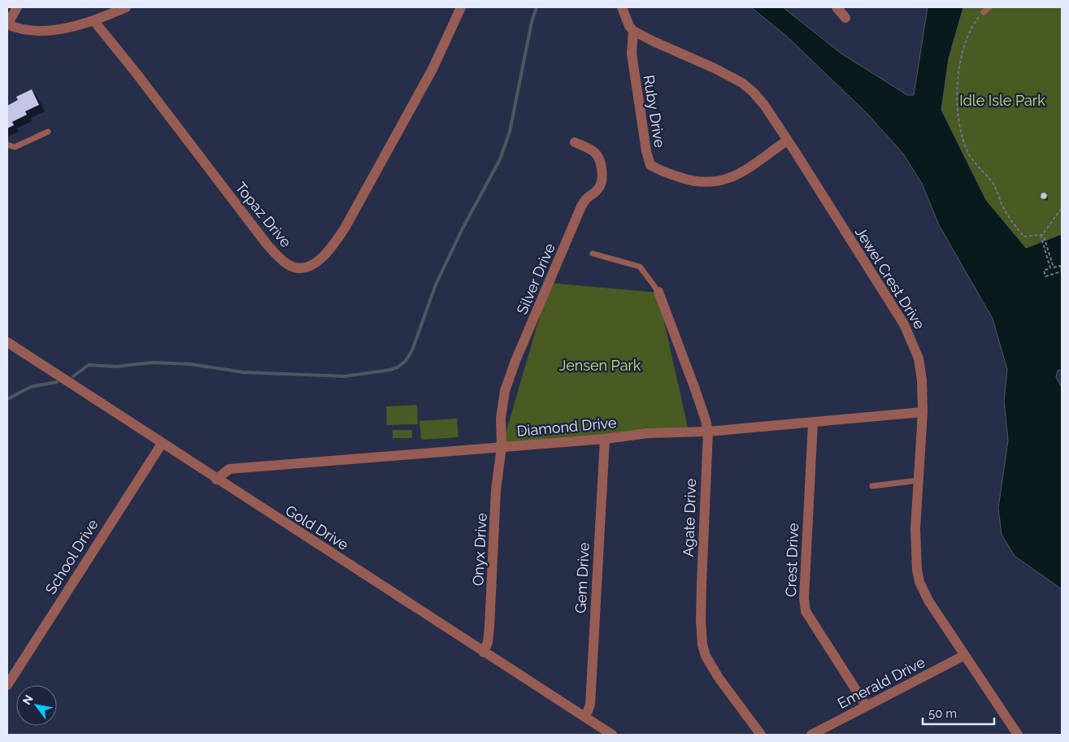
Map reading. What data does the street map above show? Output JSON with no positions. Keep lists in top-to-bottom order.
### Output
{
  "streets": {
    "street": [
      "Ruby Drive",
      "Topaz Drive",
      "Jewel Crest Drive",
      "Silver Drive",
      "Diamond Drive",
      "Agate Drive",
      "Gold Drive",
      "Onyx Drive",
      "School Drive",
      "Crest Drive",
      "Gem Drive",
      "Emerald Drive"
    ]
  },
  "crossings": [
    ["Ruby Drive", "Jewel Crest Drive"],
    ["Jewel Crest Drive", "Diamond Drive"],
    ["Jewel Crest Drive", "Emerald Drive"],
    ["Silver Drive", "Diamond Drive"],
    ["Silver Drive", "Onyx Drive"],
    ["Diamond Drive", "Agate Drive"],
    ["Diamond Drive", "Gold Drive"],
    ["Diamond Drive", "Onyx Drive"],
    ["Diamond Drive", "Crest Drive"],
    ["Diamond Drive", "Gem Drive"],
    ["Gold Drive", "Onyx Drive"],
    ["Gold Drive", "School Drive"],
    ["Gold Drive", "Gem Drive"],
    ["Crest Drive", "Emerald Drive"]
  ],
  "parks": ["Idle Isle Park", "Jensen Park"],
  "scale_bar": "50 m",
  "north": "top left"
}
